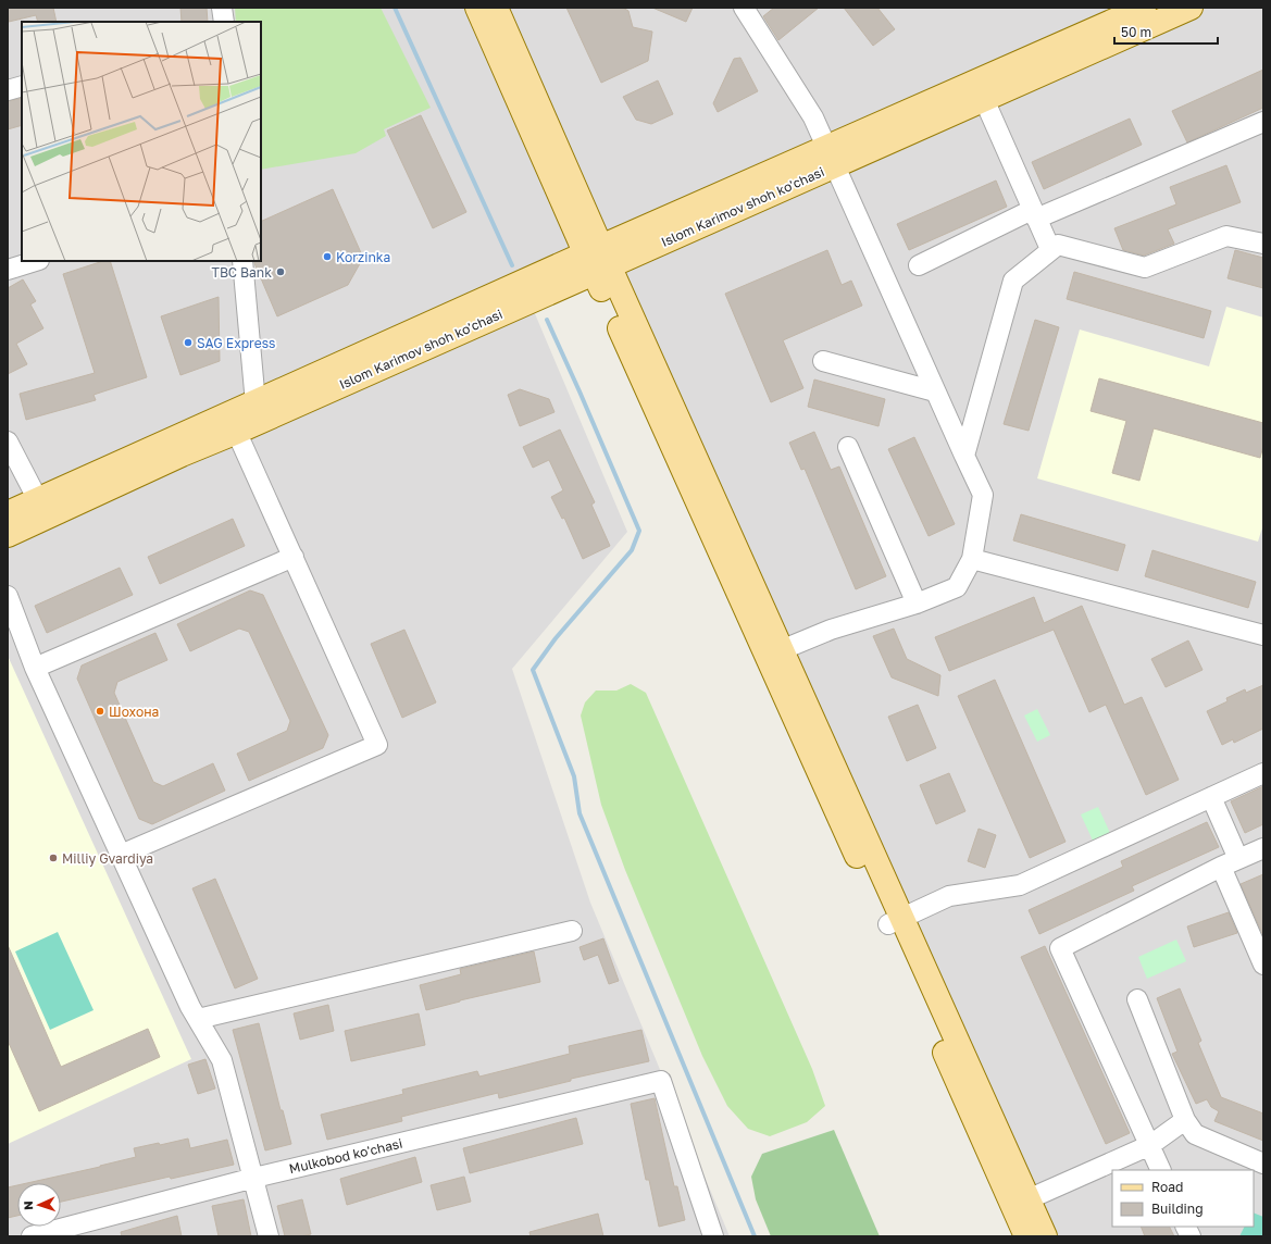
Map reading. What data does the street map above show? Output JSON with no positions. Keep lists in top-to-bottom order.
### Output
{
  "streets": {
    "main road": ["Islom Karimov shoh ko'chasi"],
    "street": ["Mulkobod ko'chasi"]
  },
  "places": [
    "Korzinka",
    "TBC Bank",
    "SAG Express",
    "Шохона",
    "Milliy Gvardiya"
  ],
  "legend": ["Road", "Building"],
  "scale_bar": "50 m",
  "north": "left"
}
